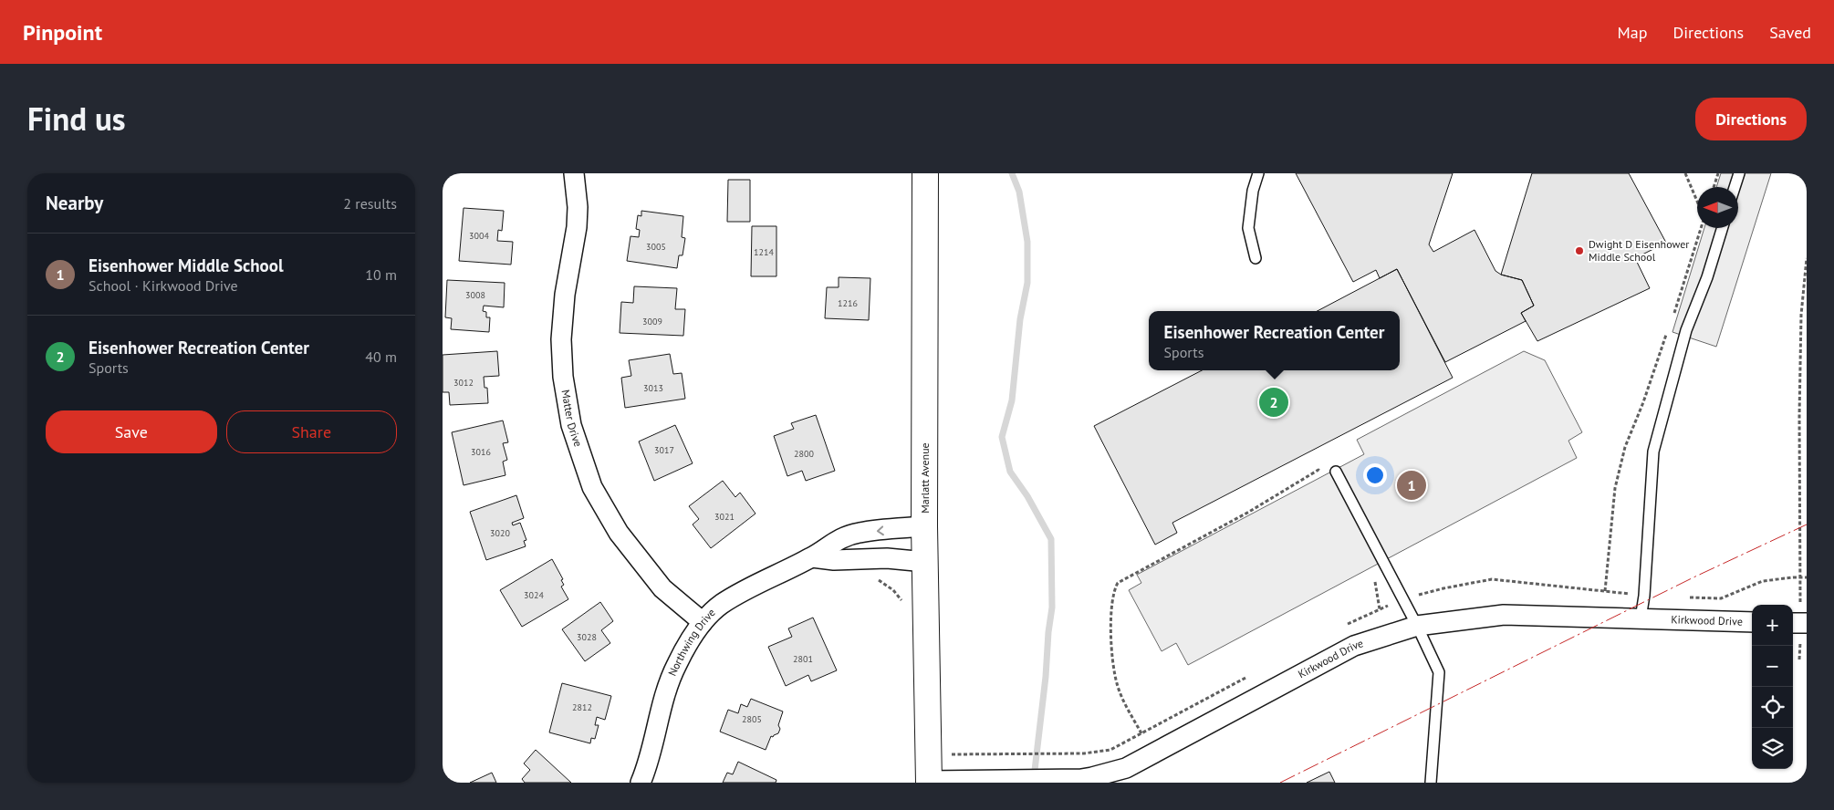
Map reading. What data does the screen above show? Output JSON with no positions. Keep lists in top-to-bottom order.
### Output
{
  "streets": {
    "street": [
      "Matter Drive",
      "Marlatt Avenue",
      "Kirkwood Drive",
      "Northwing Drive"
    ]
  },
  "crossings": [
    ["Matter Drive", "Northwing Drive"],
    ["Marlatt Avenue", "Kirkwood Drive"],
    ["Marlatt Avenue", "Northwing Drive"]
  ],
  "places": ["Dwight D Eisenhower Middle School"],
  "house_numbers": [
    "3004",
    "3005",
    "1214",
    "3008",
    "1216",
    "3009",
    "3012",
    "3013",
    "3017",
    "3016",
    "2800",
    "3021",
    "3020",
    "3024",
    "3028",
    "2801",
    "2812",
    "2805"
  ],
  "north": "left",
  "page": {
    "header": "Pinpoint",
    "nav": ["Map", "Directions", "Saved"],
    "title": "Find us",
    "buttons": [
      "Directions",
      ["Save", "Share"]
    ],
    "heading": ["Nearby", "2 results"],
    "list": [
      {
        "mark": "1",
        "name": "Eisenhower Middle School",
        "note": "School · Kirkwood Drive",
        "value": "10 m"
      },
      {
        "mark": "2",
        "name": "Eisenhower Recreation Center",
        "note": "Sports",
        "value": "40 m"
      }
    ],
    "popup": ["Eisenhower Recreation Center", "Sports"],
    "pins": ["2", "1"],
    "map_buttons": ["+", "−"]
  }
}
